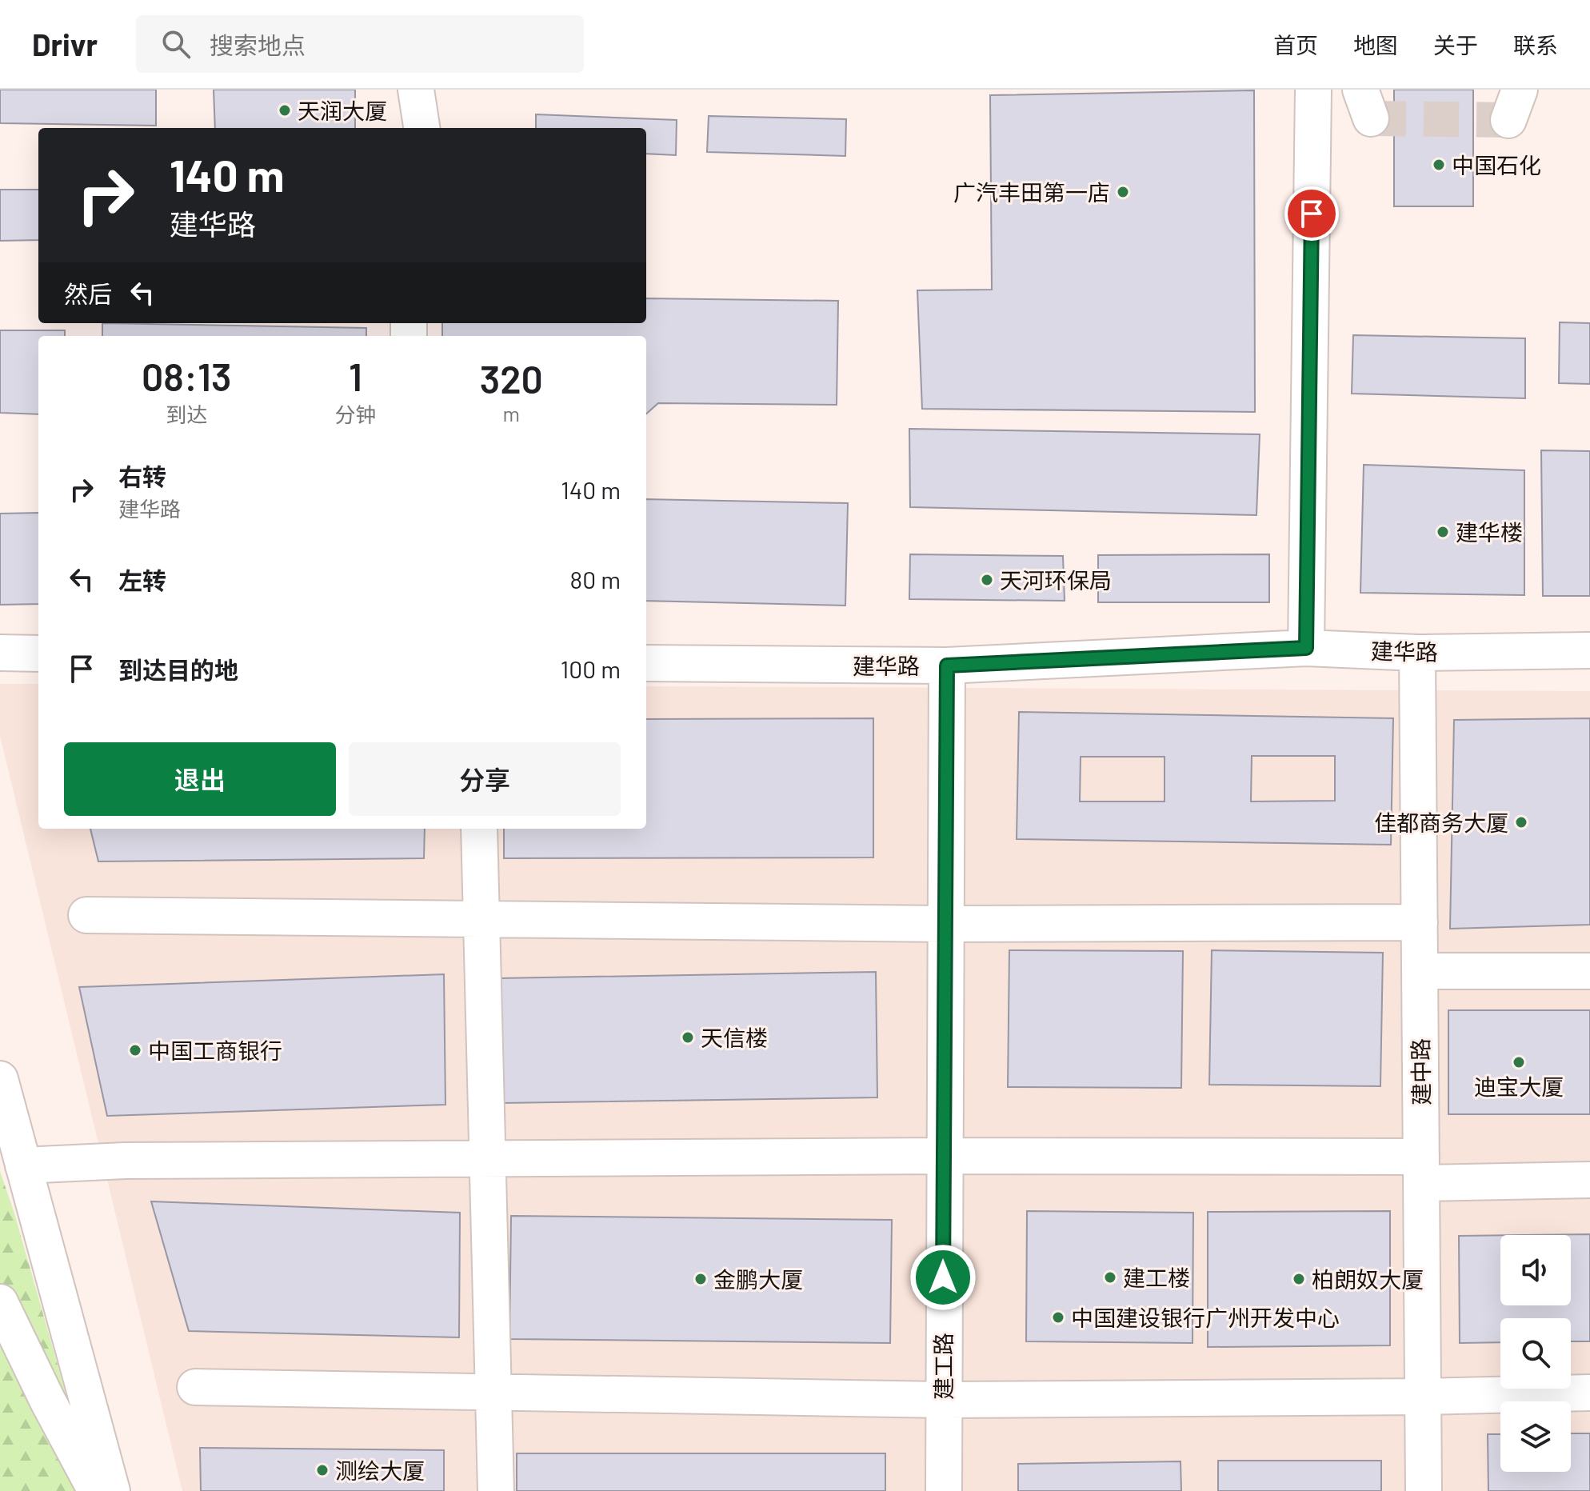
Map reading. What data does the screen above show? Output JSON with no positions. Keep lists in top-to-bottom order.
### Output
{
  "streets": {
    "main road": ["建华路", "建中路", "建工路"]
  },
  "crossings": [
    ["建华路", "建中路"],
    ["建华路", "建工路"]
  ],
  "places": [
    "天润大厦",
    "中国石化",
    "广汽丰田第一店",
    "建华楼",
    "天河环保局",
    "佳都商务大厦",
    "天信楼",
    "中国工商银行",
    "迪宝大厦",
    "建工楼",
    "金鹏大厦",
    "柏朗奴大厦",
    "中国建设银行广州开发中心",
    "测绘大厦"
  ],
  "page": {
    "header": "Drivr",
    "search": "搜索地点",
    "nav": [
      "首页",
      "地图",
      "关于",
      "联系"
    ],
    "turn": ["140 m", "建华路"],
    "then": "然后",
    "eta": [
      "08:13",
      "到达",
      "1",
      "分钟",
      "320",
      "m"
    ],
    "list": [
      {
        "name": "右转",
        "note": "建华路",
        "value": "140 m"
      },
      {
        "name": "左转",
        "value": "80 m"
      },
      {
        "name": "到达目的地",
        "value": "100 m"
      }
    ],
    "buttons": ["退出", "分享"]
  }
}
